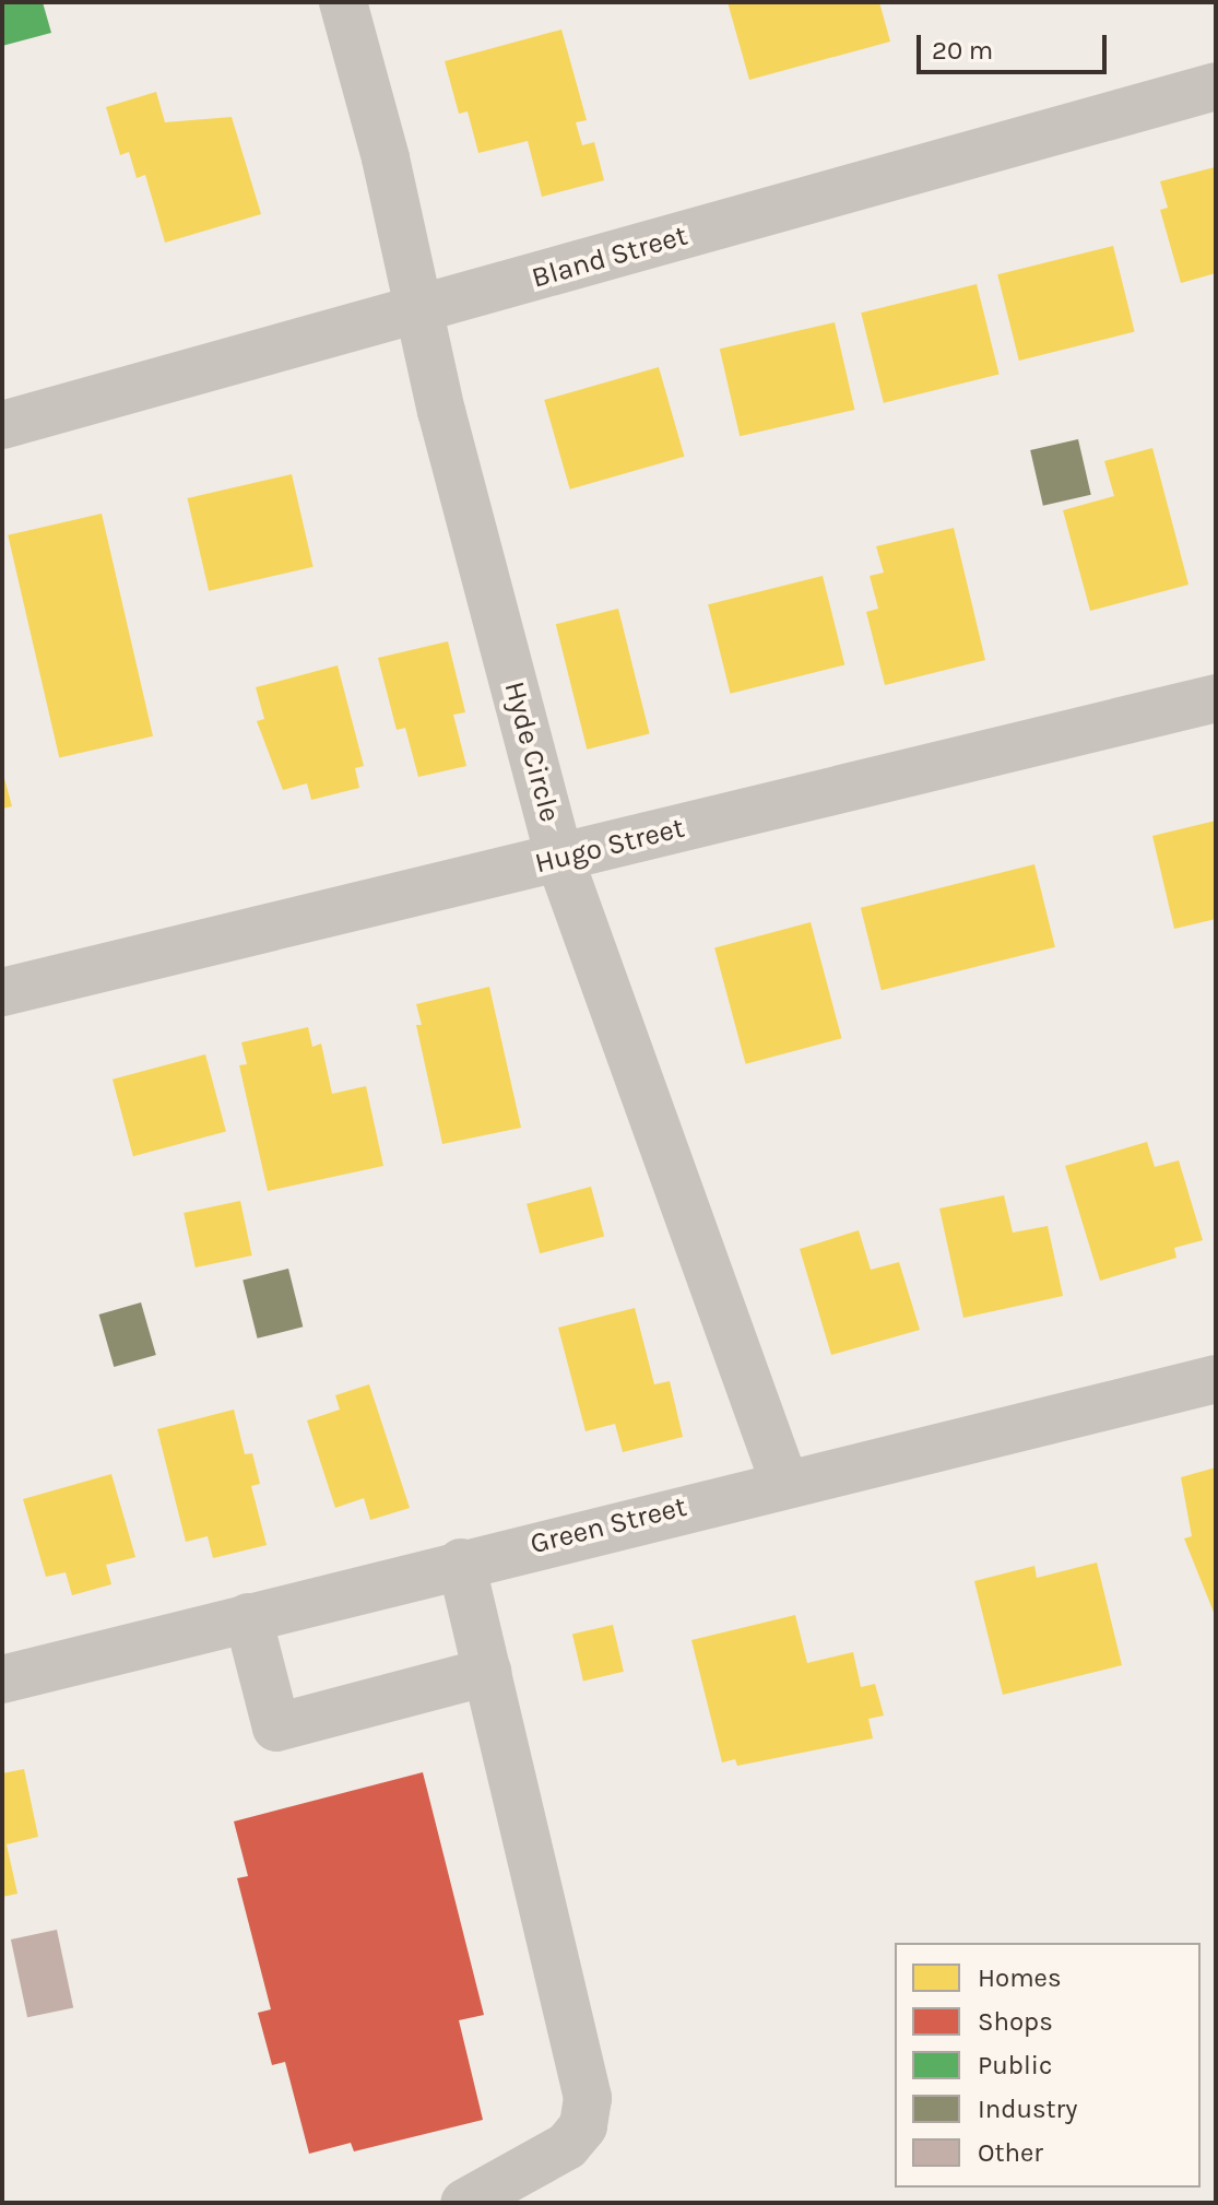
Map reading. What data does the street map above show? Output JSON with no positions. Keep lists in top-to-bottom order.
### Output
{
  "streets": {
    "street": [
      "Bland Street",
      "Hyde Circle",
      "Hugo Street",
      "Green Street"
    ]
  },
  "crossings": [
    ["Bland Street", "Hyde Circle"],
    ["Hyde Circle", "Hugo Street"],
    ["Hyde Circle", "Green Street"]
  ],
  "legend": [
    "Homes",
    "Shops",
    "Public",
    "Industry",
    "Other"
  ],
  "scale_bar": "20 m"
}
